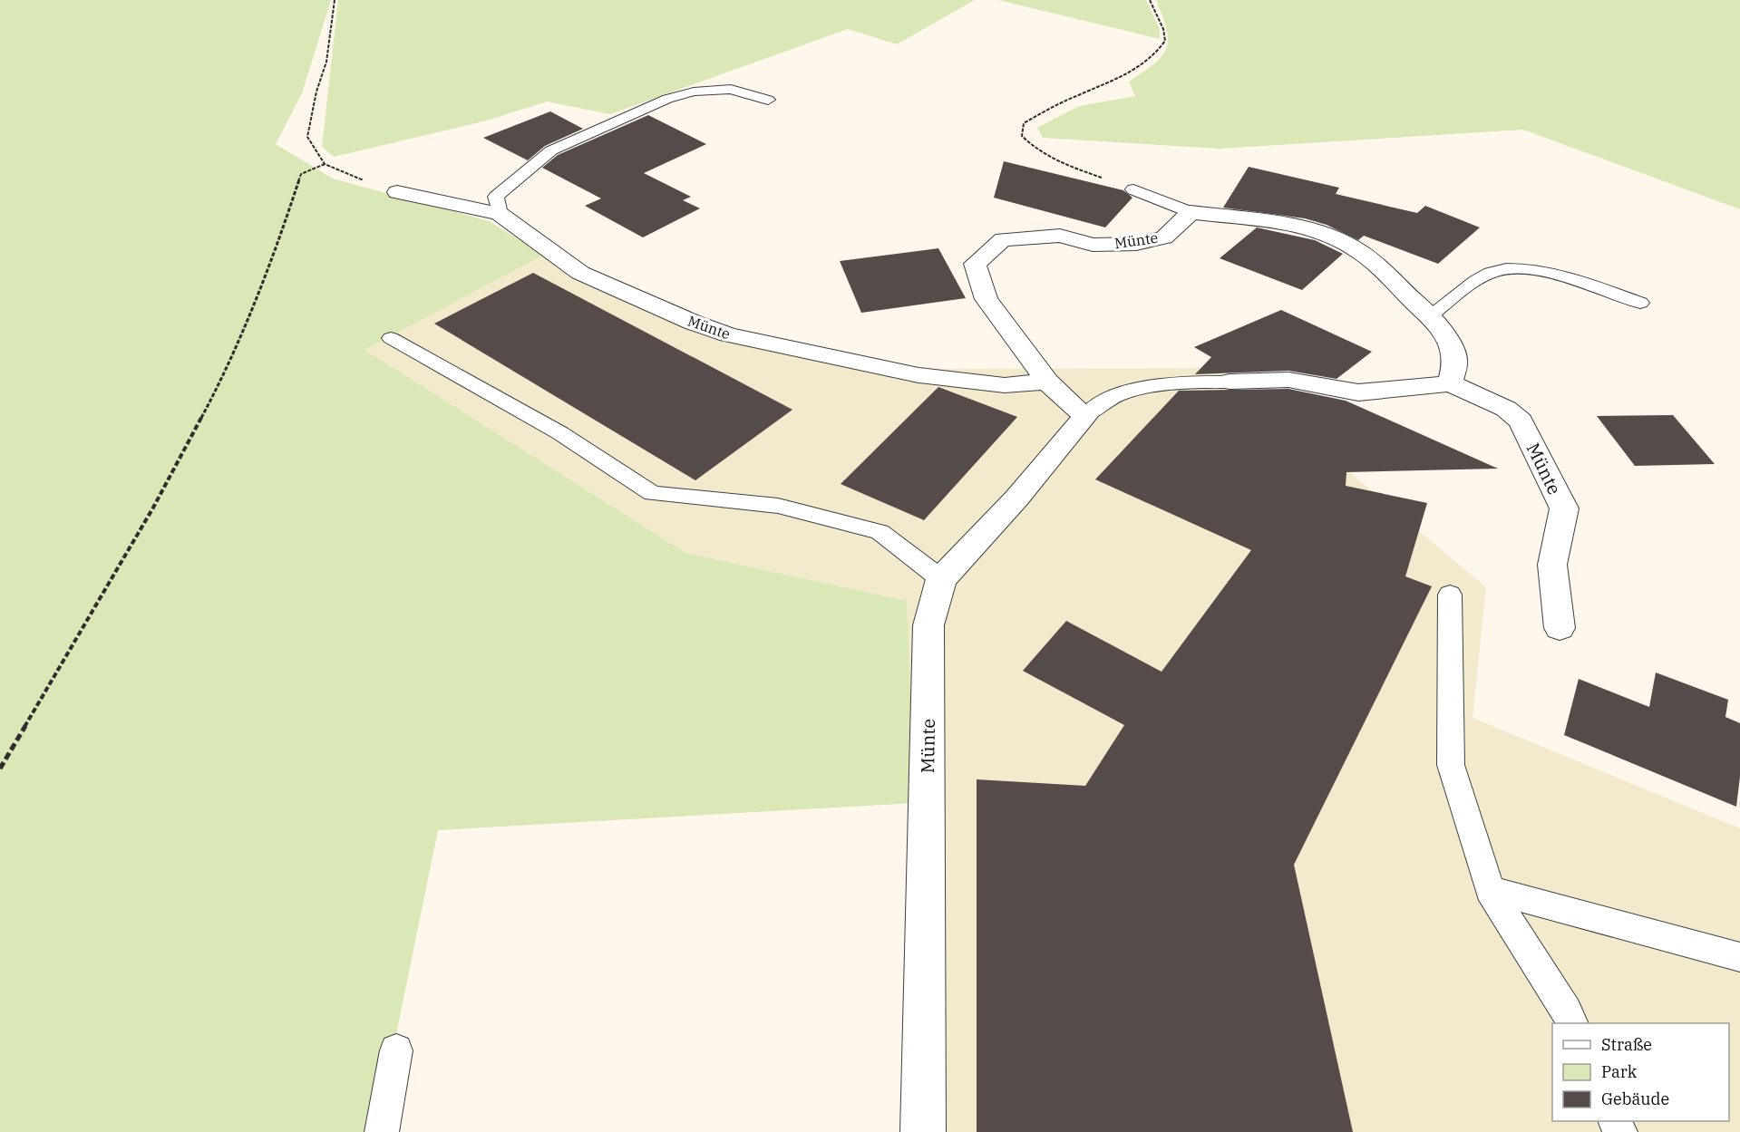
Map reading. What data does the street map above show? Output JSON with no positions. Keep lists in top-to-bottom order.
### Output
{
  "streets": {
    "street": ["Münte"]
  },
  "legend": ["Straße", "Park", "Gebäude"]
}
